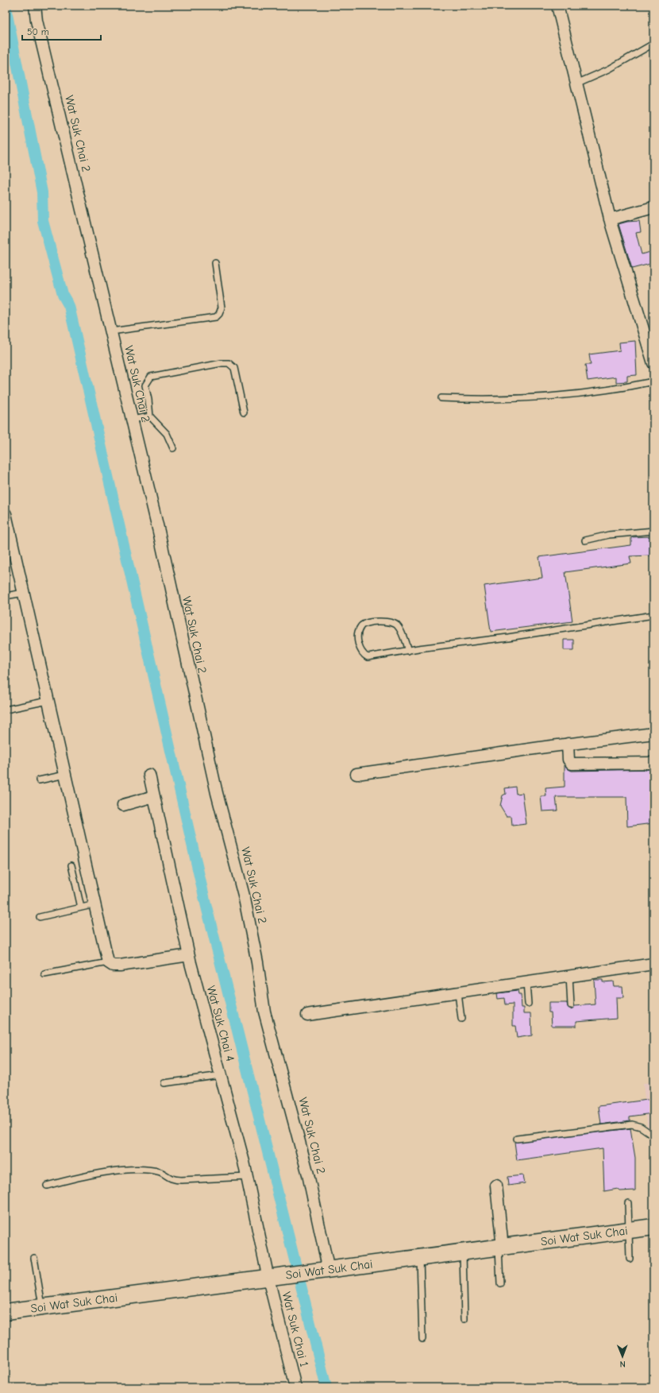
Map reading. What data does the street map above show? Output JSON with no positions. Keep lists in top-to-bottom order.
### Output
{
  "streets": {
    "street": [
      "Wat Suk Chai 2",
      "Wat Suk Chai 4",
      "Soi Wat Suk Chai",
      "Wat Suk Chai 1"
    ]
  },
  "crossings": [
    ["Wat Suk Chai 2", "Soi Wat Suk Chai"],
    ["Wat Suk Chai 4", "Soi Wat Suk Chai"],
    ["Wat Suk Chai 4", "Wat Suk Chai 1"],
    ["Soi Wat Suk Chai", "Wat Suk Chai 1"]
  ],
  "scale_bar": "50 m",
  "north": "bottom"
}
